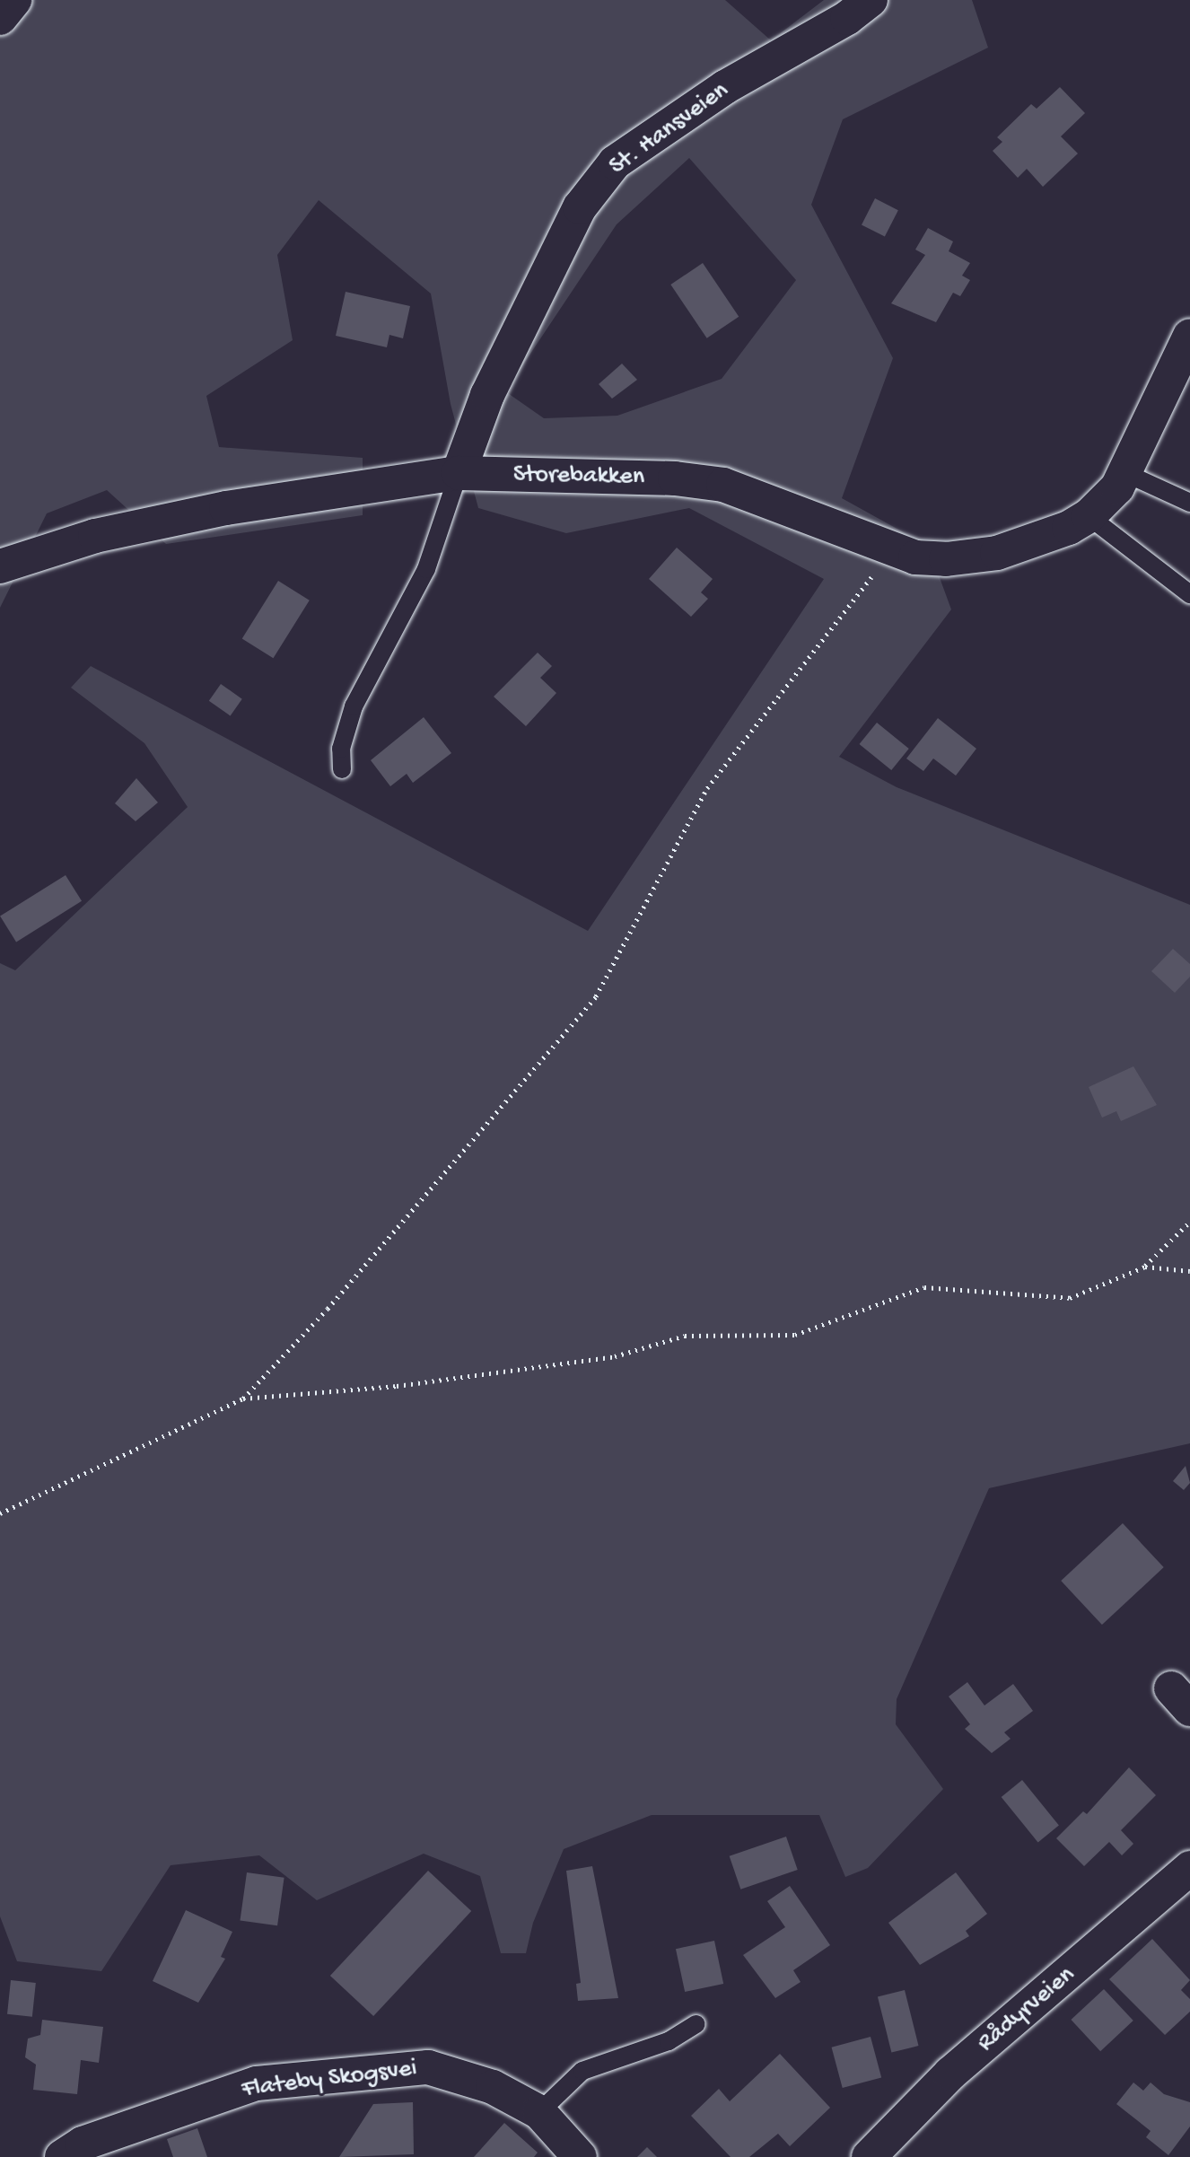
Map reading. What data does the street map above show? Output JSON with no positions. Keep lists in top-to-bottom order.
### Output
{
  "streets": {
    "street": [
      "St. Hansveien",
      "Storebakken",
      "Rådyrveien",
      "Flateby Skogsvei"
    ]
  },
  "crossings": [
    ["St. Hansveien", "Storebakken"]
  ]
}
